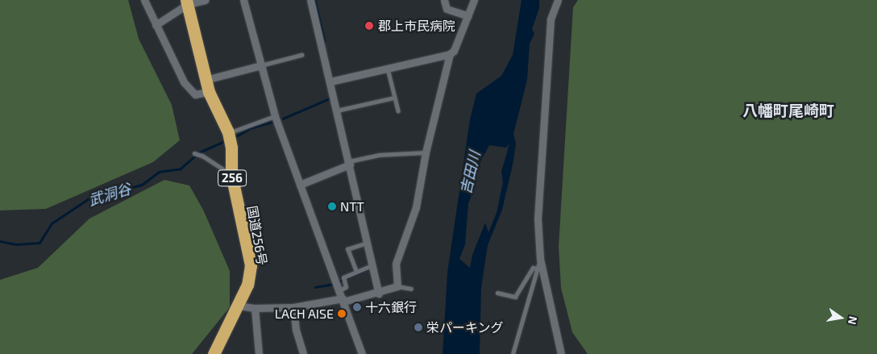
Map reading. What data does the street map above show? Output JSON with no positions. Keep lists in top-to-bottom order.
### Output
{
  "streets": {
    "highway": ["256", "国道256号"]
  },
  "districts": ["八幡町尾崎町"],
  "water": ["吉田川", "武洞谷"],
  "places": [
    "郡上市民病院",
    "NTT",
    "十六銀行",
    "LACH AISE",
    "栄パーキング"
  ],
  "north": "right"
}
